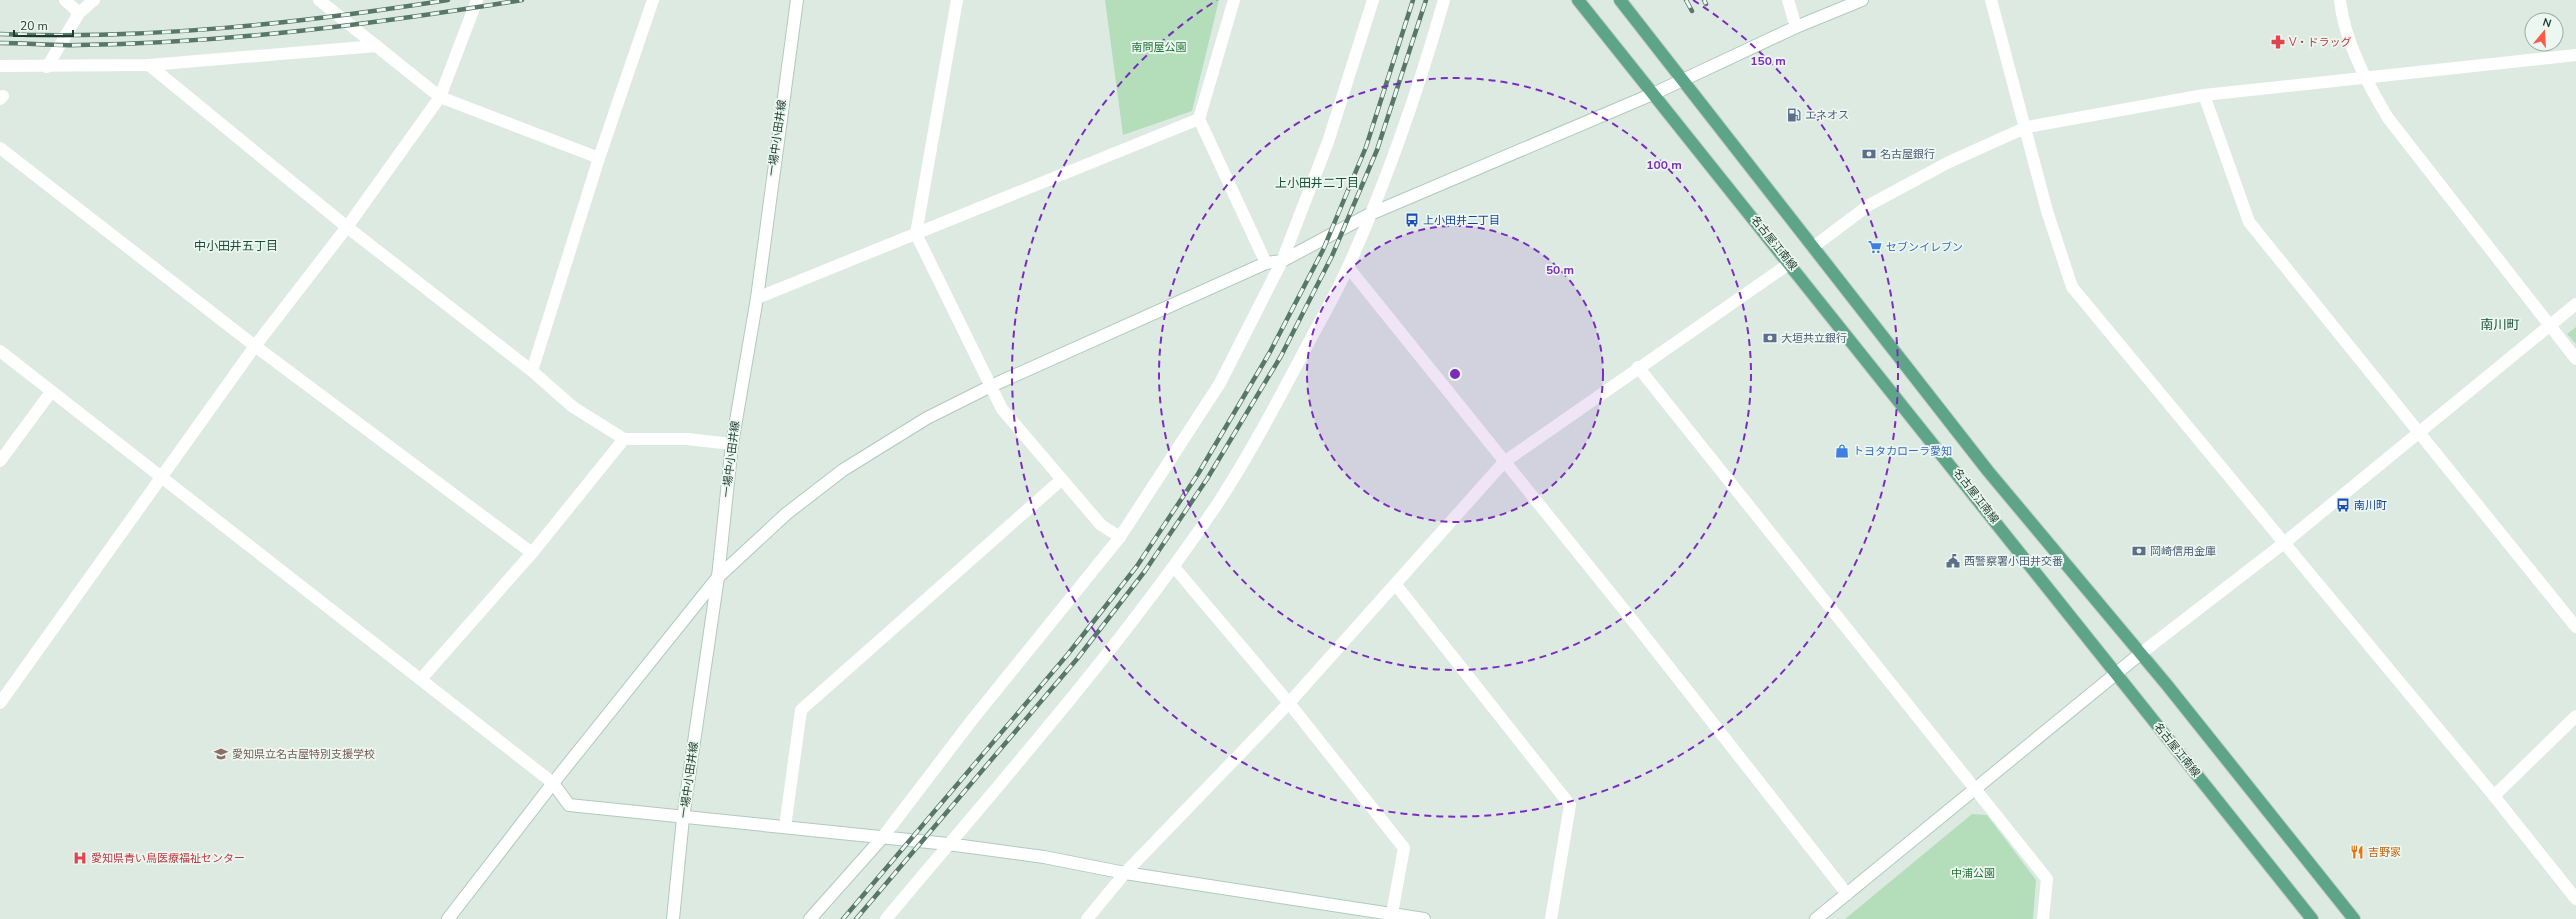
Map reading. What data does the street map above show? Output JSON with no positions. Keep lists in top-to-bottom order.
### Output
{
  "streets": {
    "main road": ["名古屋江南線"],
    "street": ["一場中小田井線"]
  },
  "districts": ["上小田井二丁目", "中小田井五丁目", "南川町"],
  "parks": ["南問屋公園", "中浦公園"],
  "places": {
    "pharmacy": ["V・ドラッグ"],
    "fuel station": ["エネオス"],
    "bank": ["名古屋銀行", "大垣共立銀行", "岡崎信用金庫"],
    "bus stop": ["上小田井二丁目", "南川町"],
    "supermarket": ["セブンイレブン"],
    "shop": ["トヨタカローラ愛知"],
    "public building": ["西警察署小田井交番"],
    "school or university": ["愛知県立名古屋特別支援学校"],
    "restaurant": ["吉野家"],
    "hospital": ["愛知県青い鳥医療福祉センター"]
  },
  "scale_bar": "20 m",
  "north": "top",
  "rings": ["150 m", "100 m", "50 m"]
}
